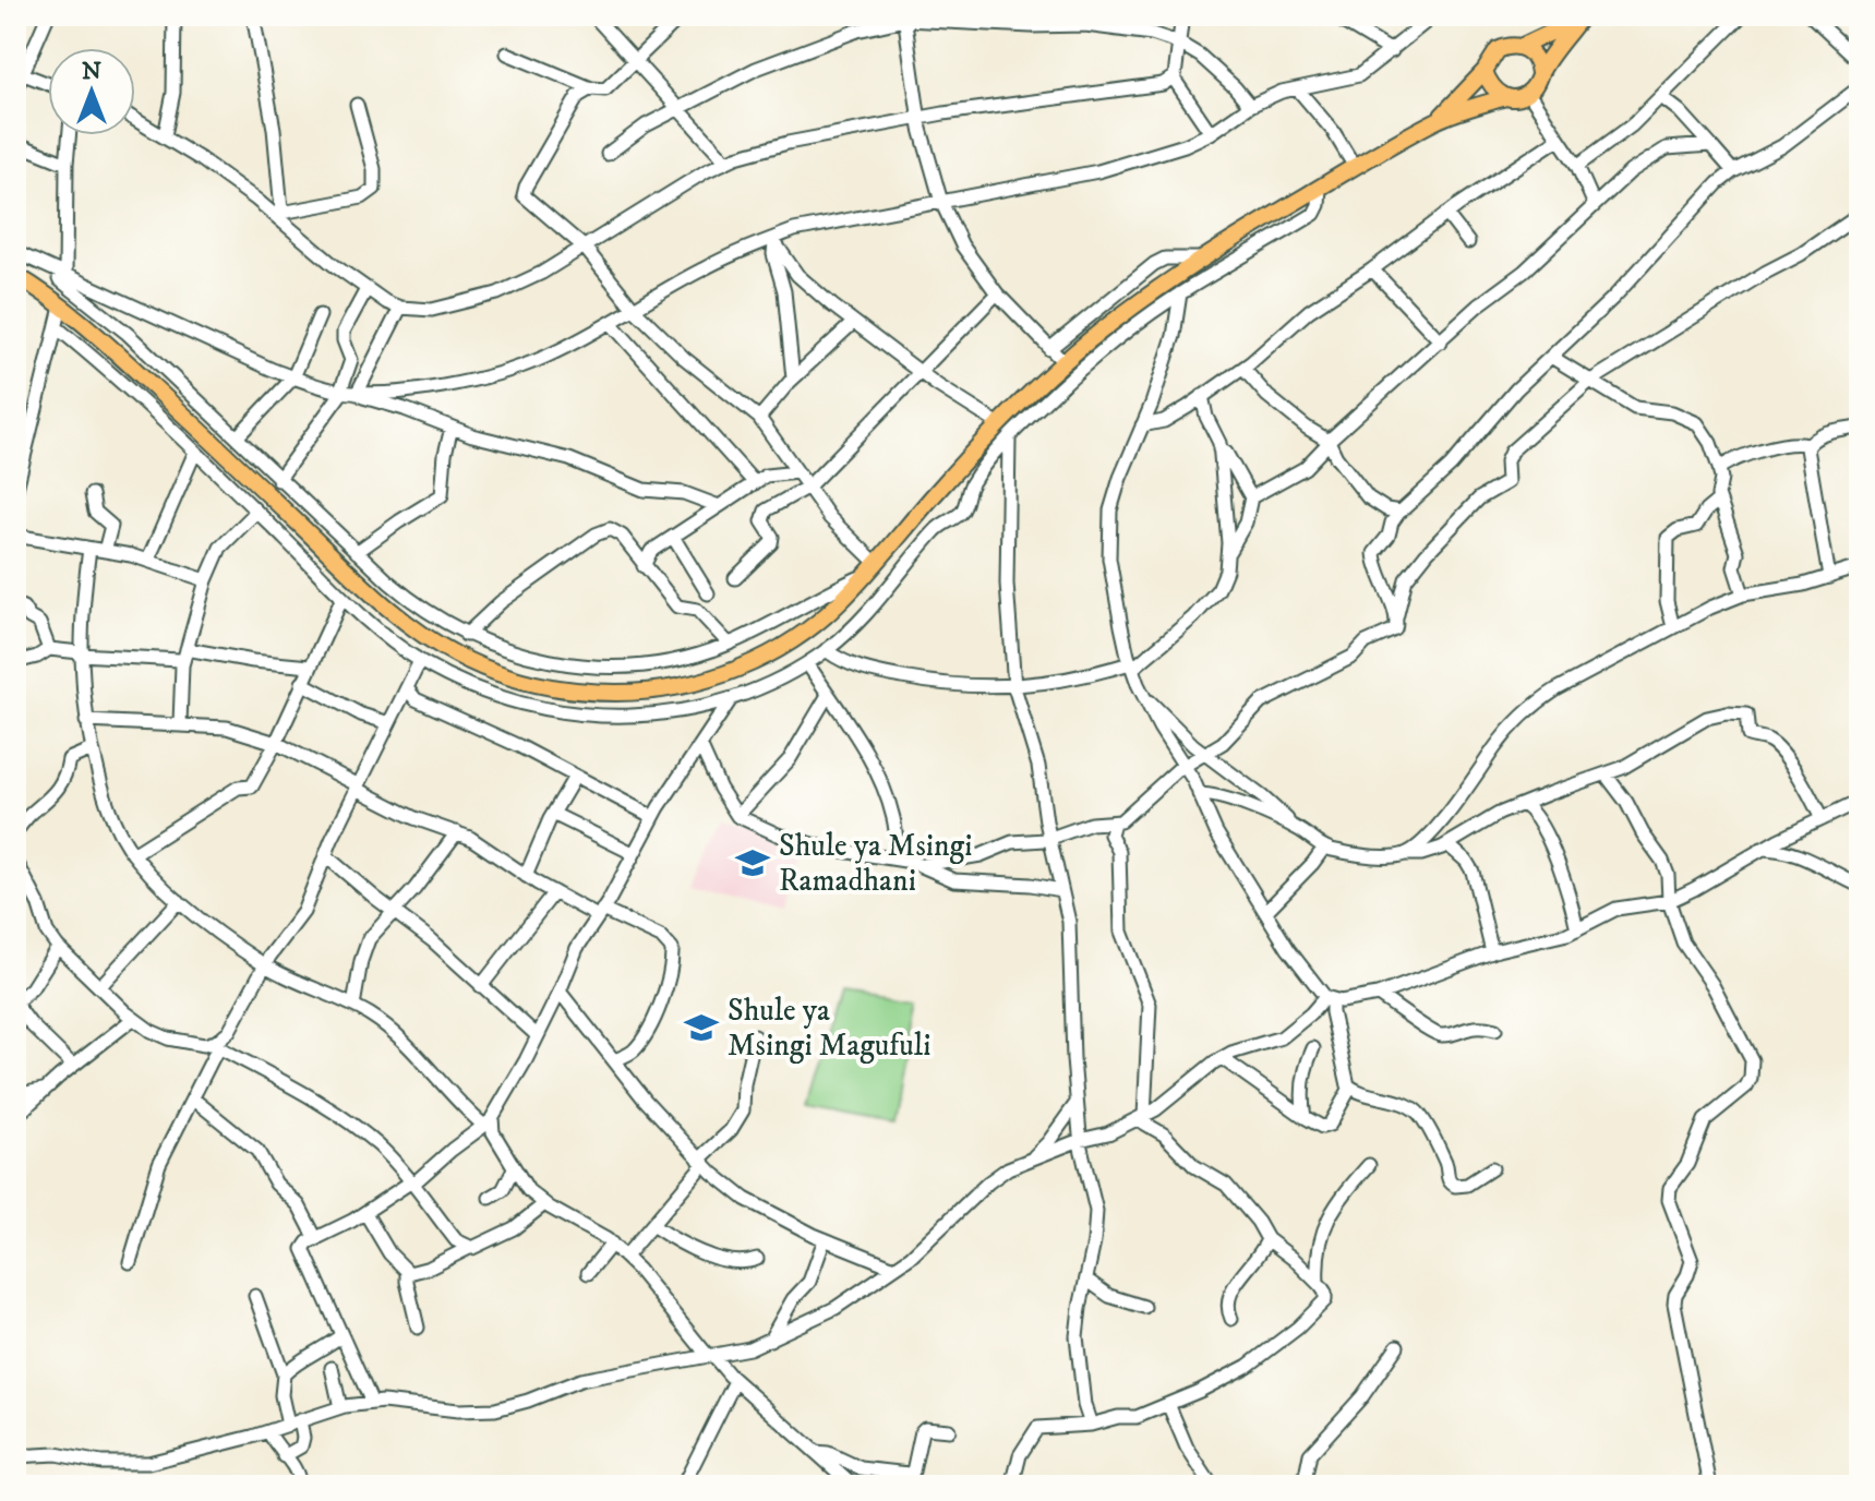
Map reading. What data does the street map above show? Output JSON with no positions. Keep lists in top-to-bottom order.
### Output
{
  "places": {
    "school or university": ["Shule ya Msingi Ramadhani", "Shule ya Msingi Magufuli"]
  },
  "north": "top"
}
